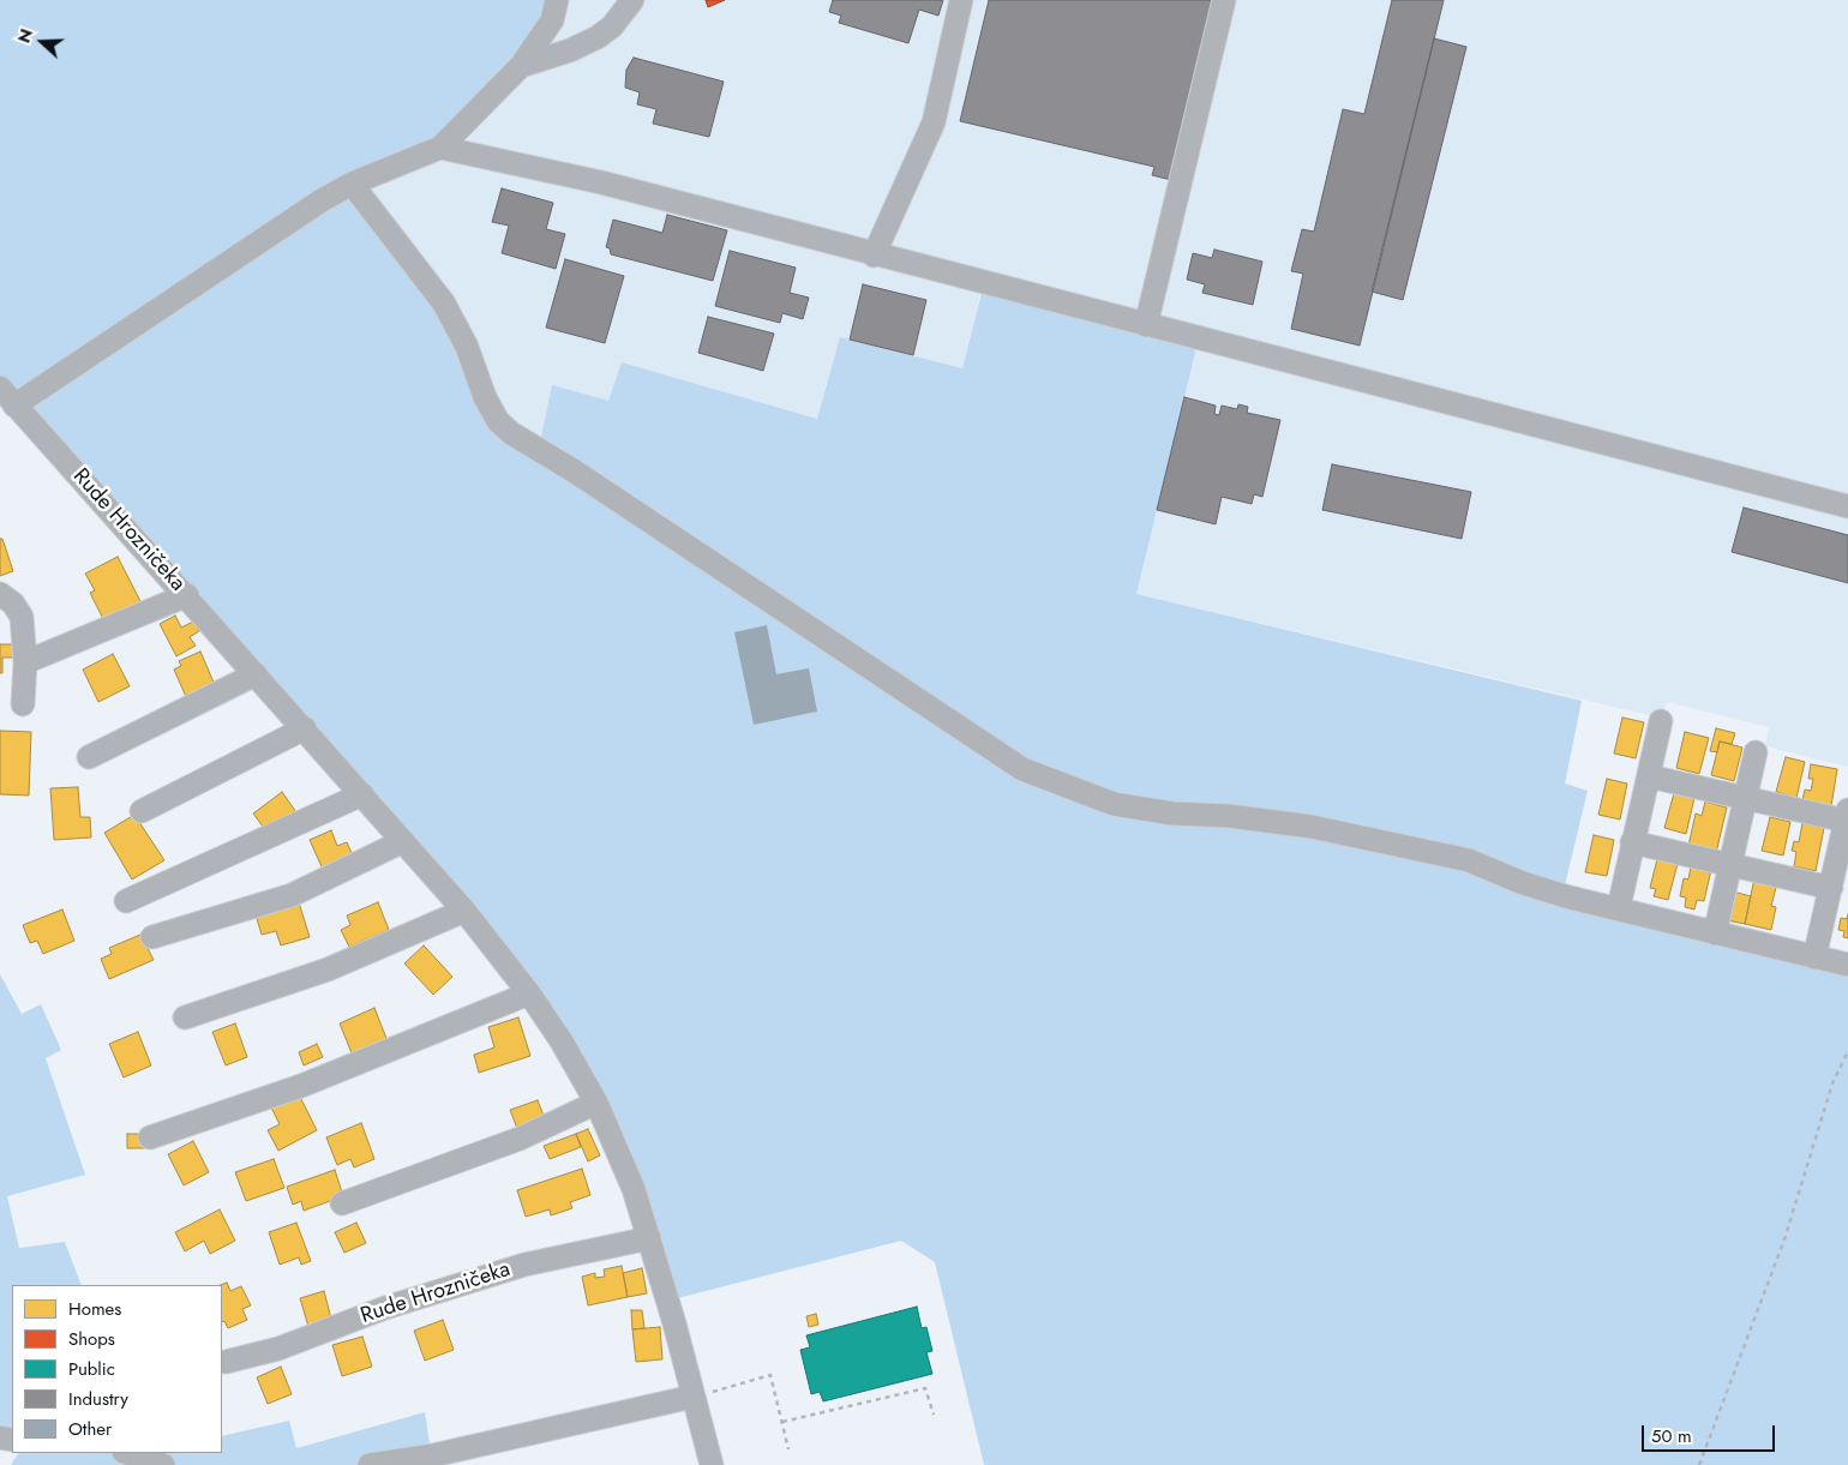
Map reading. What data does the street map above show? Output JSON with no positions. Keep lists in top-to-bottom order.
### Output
{
  "streets": {
    "street": ["Rude Hrozničeka"]
  },
  "legend": [
    "Homes",
    "Shops",
    "Public",
    "Industry",
    "Other"
  ],
  "scale_bar": "50 m",
  "north": "left"
}
